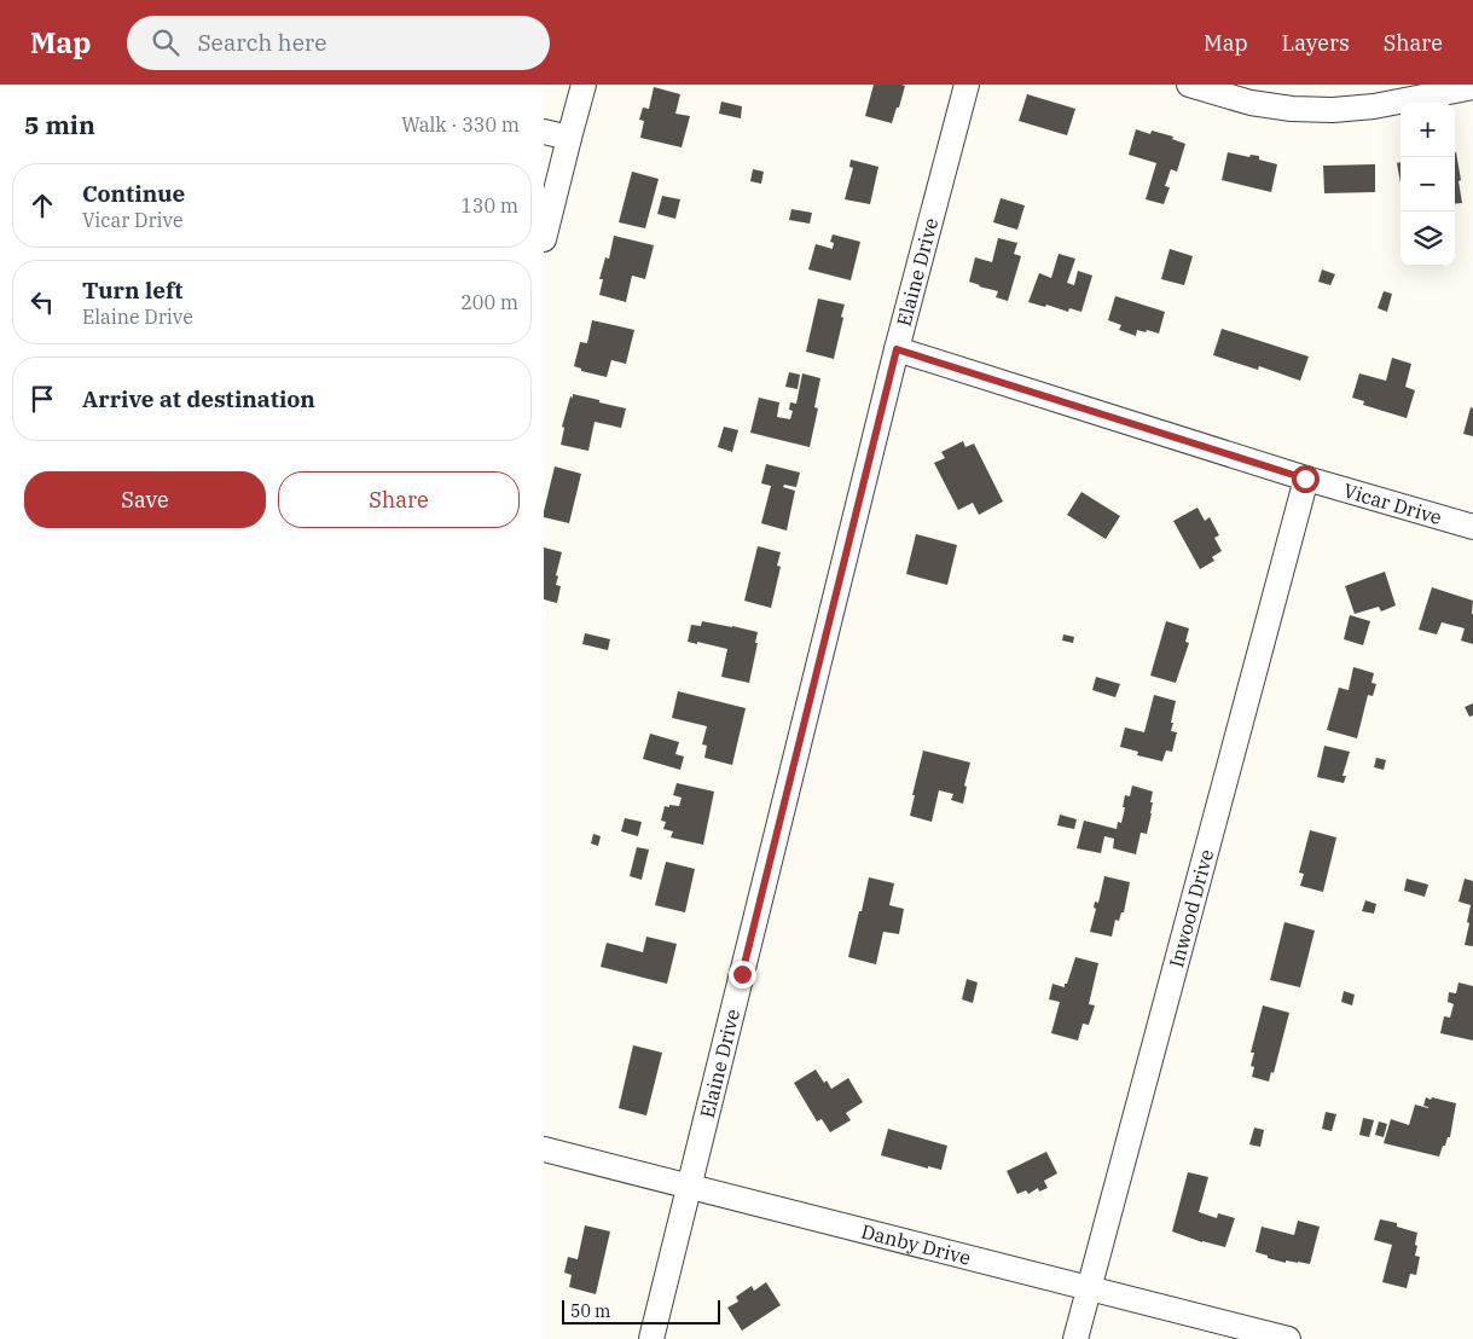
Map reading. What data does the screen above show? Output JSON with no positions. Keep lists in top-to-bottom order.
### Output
{
  "streets": {
    "street": [
      "Elaine Drive",
      "Vicar Drive",
      "Inwood Drive",
      "Danby Drive"
    ]
  },
  "crossings": [
    ["Elaine Drive", "Vicar Drive"],
    ["Elaine Drive", "Danby Drive"],
    ["Vicar Drive", "Inwood Drive"],
    ["Inwood Drive", "Danby Drive"]
  ],
  "scale_bar": "50 m",
  "page": {
    "header": "Map",
    "search": "Search here",
    "nav": ["Map", "Layers", "Share"],
    "heading": ["5 min", "Walk · 330 m"],
    "map_buttons": ["+", "−"],
    "list": [
      ["Continue", "Vicar Drive", "130 m"],
      ["Turn left", "Elaine Drive", "200 m"],
      "Arrive at destination"
    ],
    "buttons": ["Save", "Share"],
    "scale": "50 m"
  }
}
